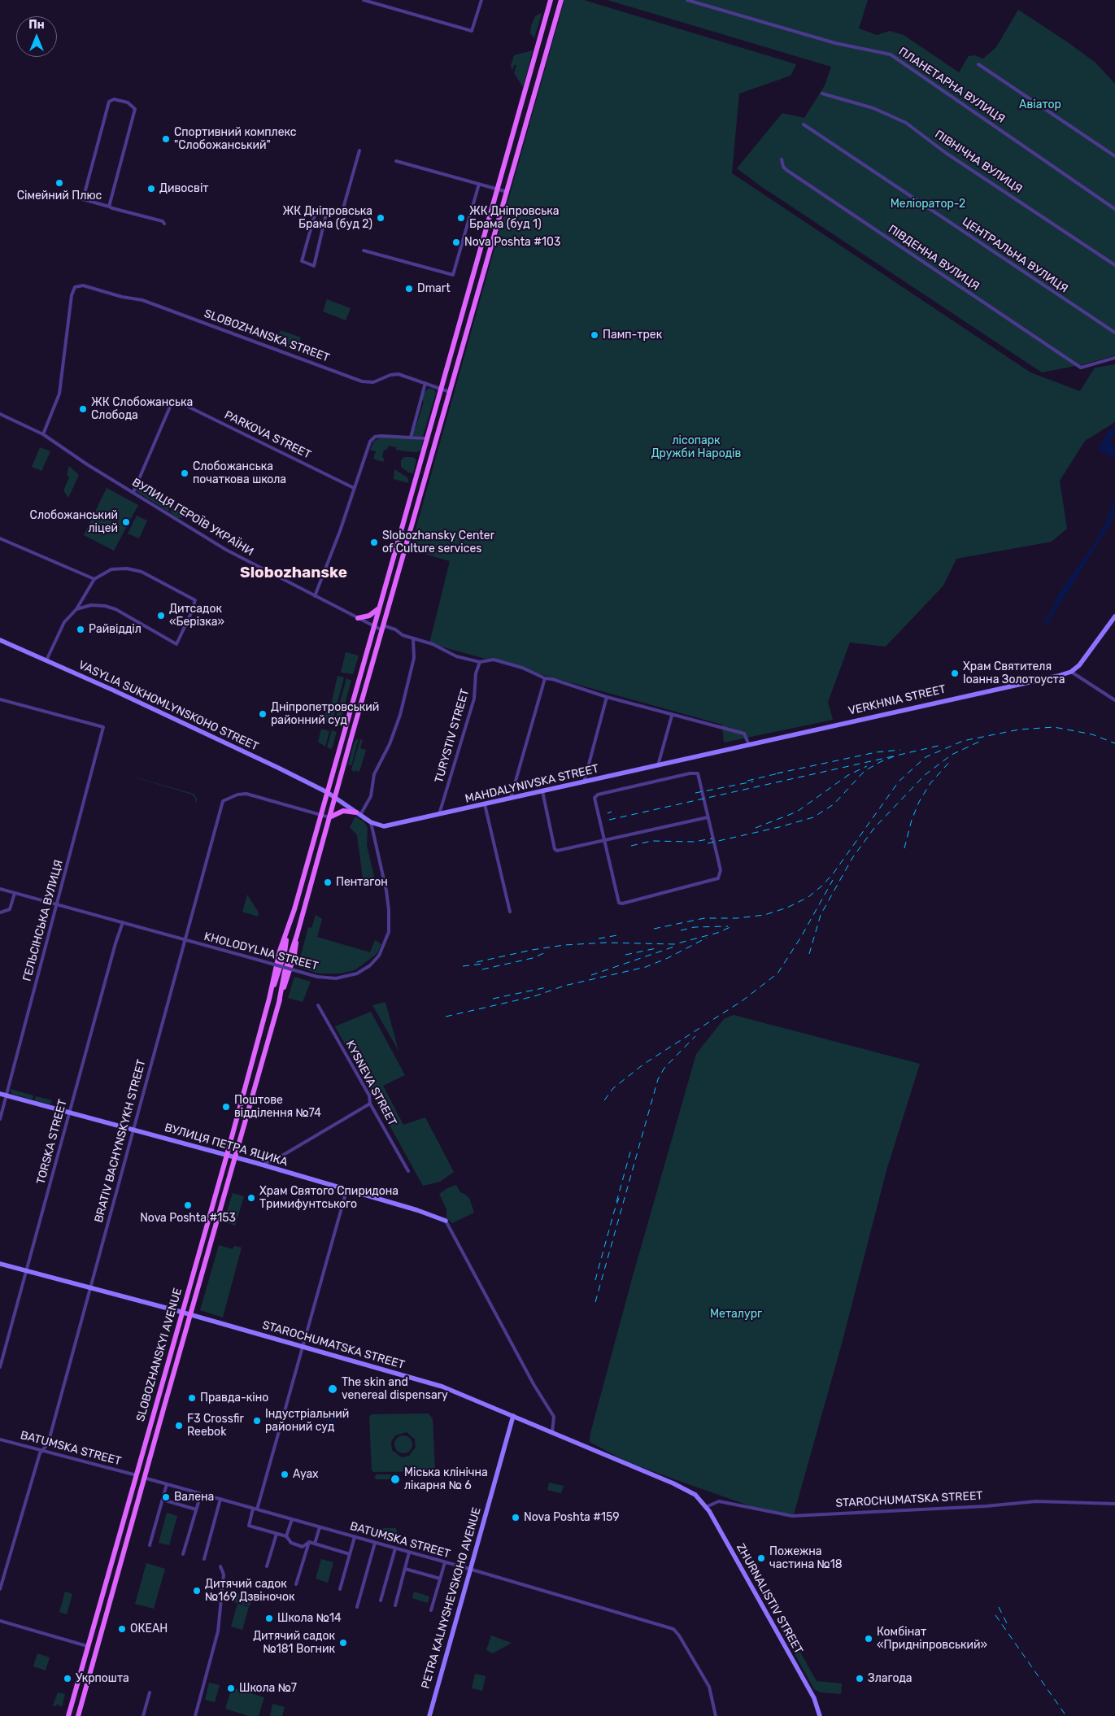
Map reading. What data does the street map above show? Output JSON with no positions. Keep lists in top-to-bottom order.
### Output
{
  "streets": {
    "main road": ["SLOBOZHANSKYI AVENUE"],
    "street": [
      "ПЛАНЕТАРНА ВУЛИЦЯ",
      "ПІВНІЧНА ВУЛИЦЯ",
      "ЦЕНТРАЛЬНА ВУЛИЦЯ",
      "ПІВДЕННА ВУЛИЦЯ",
      "SLOBOZHANSKA STREET",
      "PARKOVA STREET",
      "ВУЛИЦЯ ГЕРОЇВ УКРАЇНИ",
      "VERKHNIA STREET",
      "VASYLIA SUKHOMLYNSKOHO STREET",
      "TURYSTIV STREET",
      "MAHDALYNIVSKA STREET",
      "ГЕЛЬСІНСЬКА ВУЛИЦЯ",
      "KHOLODYLNA STREET",
      "KYSNEVA STREET",
      "BRATIV BACHYNSKYKH STREET",
      "TORSKA STREET",
      "ВУЛИЦЯ ПЕТРА ЯЦИКА",
      "STAROCHUMATSKA STREET",
      "BATUMSKA STREET",
      "PETRA KALNYSHEVSKOHO AVENUE",
      "ZHURNALISTIV STREET"
    ]
  },
  "crossings": [
    ["SLOBOZHANSKA STREET", "ВУЛИЦЯ ГЕРОЇВ УКРАЇНИ"],
    ["SLOBOZHANSKA STREET", "SLOBOZHANSKYI AVENUE"],
    ["PARKOVA STREET", "ВУЛИЦЯ ГЕРОЇВ УКРАЇНИ"],
    ["ВУЛИЦЯ ГЕРОЇВ УКРАЇНИ", "VERKHNIA STREET"],
    ["ВУЛИЦЯ ГЕРОЇВ УКРАЇНИ", "TURYSTIV STREET"],
    ["ВУЛИЦЯ ГЕРОЇВ УКРАЇНИ", "MAHDALYNIVSKA STREET"],
    ["ВУЛИЦЯ ГЕРОЇВ УКРАЇНИ", "SLOBOZHANSKYI AVENUE"],
    ["VERKHNIA STREET", "MAHDALYNIVSKA STREET"],
    ["VASYLIA SUKHOMLYNSKOHO STREET", "MAHDALYNIVSKA STREET"],
    ["VASYLIA SUKHOMLYNSKOHO STREET", "SLOBOZHANSKYI AVENUE"],
    ["TURYSTIV STREET", "MAHDALYNIVSKA STREET"],
    ["MAHDALYNIVSKA STREET", "KHOLODYLNA STREET"],
    ["MAHDALYNIVSKA STREET", "SLOBOZHANSKYI AVENUE"],
    ["ГЕЛЬСІНСЬКА ВУЛИЦЯ", "KHOLODYLNA STREET"],
    ["ГЕЛЬСІНСЬКА ВУЛИЦЯ", "ВУЛИЦЯ ПЕТРА ЯЦИКА"],
    ["KHOLODYLNA STREET", "BRATIV BACHYNSKYKH STREET"],
    ["KHOLODYLNA STREET", "TORSKA STREET"],
    ["BRATIV BACHYNSKYKH STREET", "ВУЛИЦЯ ПЕТРА ЯЦИКА"],
    ["BRATIV BACHYNSKYKH STREET", "STAROCHUMATSKA STREET"],
    ["BRATIV BACHYNSKYKH STREET", "SLOBOZHANSKYI AVENUE"],
    ["BRATIV BACHYNSKYKH STREET", "BATUMSKA STREET"],
    ["TORSKA STREET", "ВУЛИЦЯ ПЕТРА ЯЦИКА"],
    ["TORSKA STREET", "STAROCHUMATSKA STREET"],
    ["ВУЛИЦЯ ПЕТРА ЯЦИКА", "SLOBOZHANSKYI AVENUE"],
    ["STAROCHUMATSKA STREET", "SLOBOZHANSKYI AVENUE"],
    ["STAROCHUMATSKA STREET", "PETRA KALNYSHEVSKOHO AVENUE"],
    ["STAROCHUMATSKA STREET", "ZHURNALISTIV STREET"],
    ["SLOBOZHANSKYI AVENUE", "BATUMSKA STREET"],
    ["BATUMSKA STREET", "PETRA KALNYSHEVSKOHO AVENUE"]
  ],
  "districts": ["Slobozhanske"],
  "parks": [
    "Авіатор",
    "Меліоратор-2",
    "лісопарк Дружби Народів",
    "Металург"
  ],
  "places": [
    "Спортивний комплекс \"Слобожанський\"",
    "Сімейний Плюс",
    "Дивосвіт",
    "ЖК Дніпровська Брама (буд 2)",
    "ЖК Дніпровська Брама (буд 1)",
    "Nova Poshta #103",
    "Dmart",
    "Памп-трек",
    "ЖК Слобожанська Слобода",
    "Cлобожанська початкова школа",
    "Слобожанський ліцей",
    "Slobozhansky Center of Culture services",
    "Дитсадок «Берізка»",
    "Райвідділ",
    "Храм Святителя Іоанна Золотоуста",
    "Дніпропетровський районний суд",
    "Пентагон",
    "Поштове відділення №74",
    "Храм Святого Спиридона Тримифунтського",
    "Nova Poshta #153",
    "The skin and venereal dispensary",
    "Правда-кіно",
    "Індустріальний районий суд",
    "F3 Crossfir Reebok",
    "Ayax",
    "Міська клінічна лікарня № 6",
    "Валена",
    "Nova Poshta #159",
    "Пожежна частина №18",
    "Дитячий садок №169 Дзвіночок",
    "Школа №14",
    "ОКЕАН",
    "Комбінат «Придніпровський»",
    "Дитячий садок №181 Вогник",
    "Укрпошта",
    "Злагода",
    "Школа №7"
  ],
  "north": "top"
}
